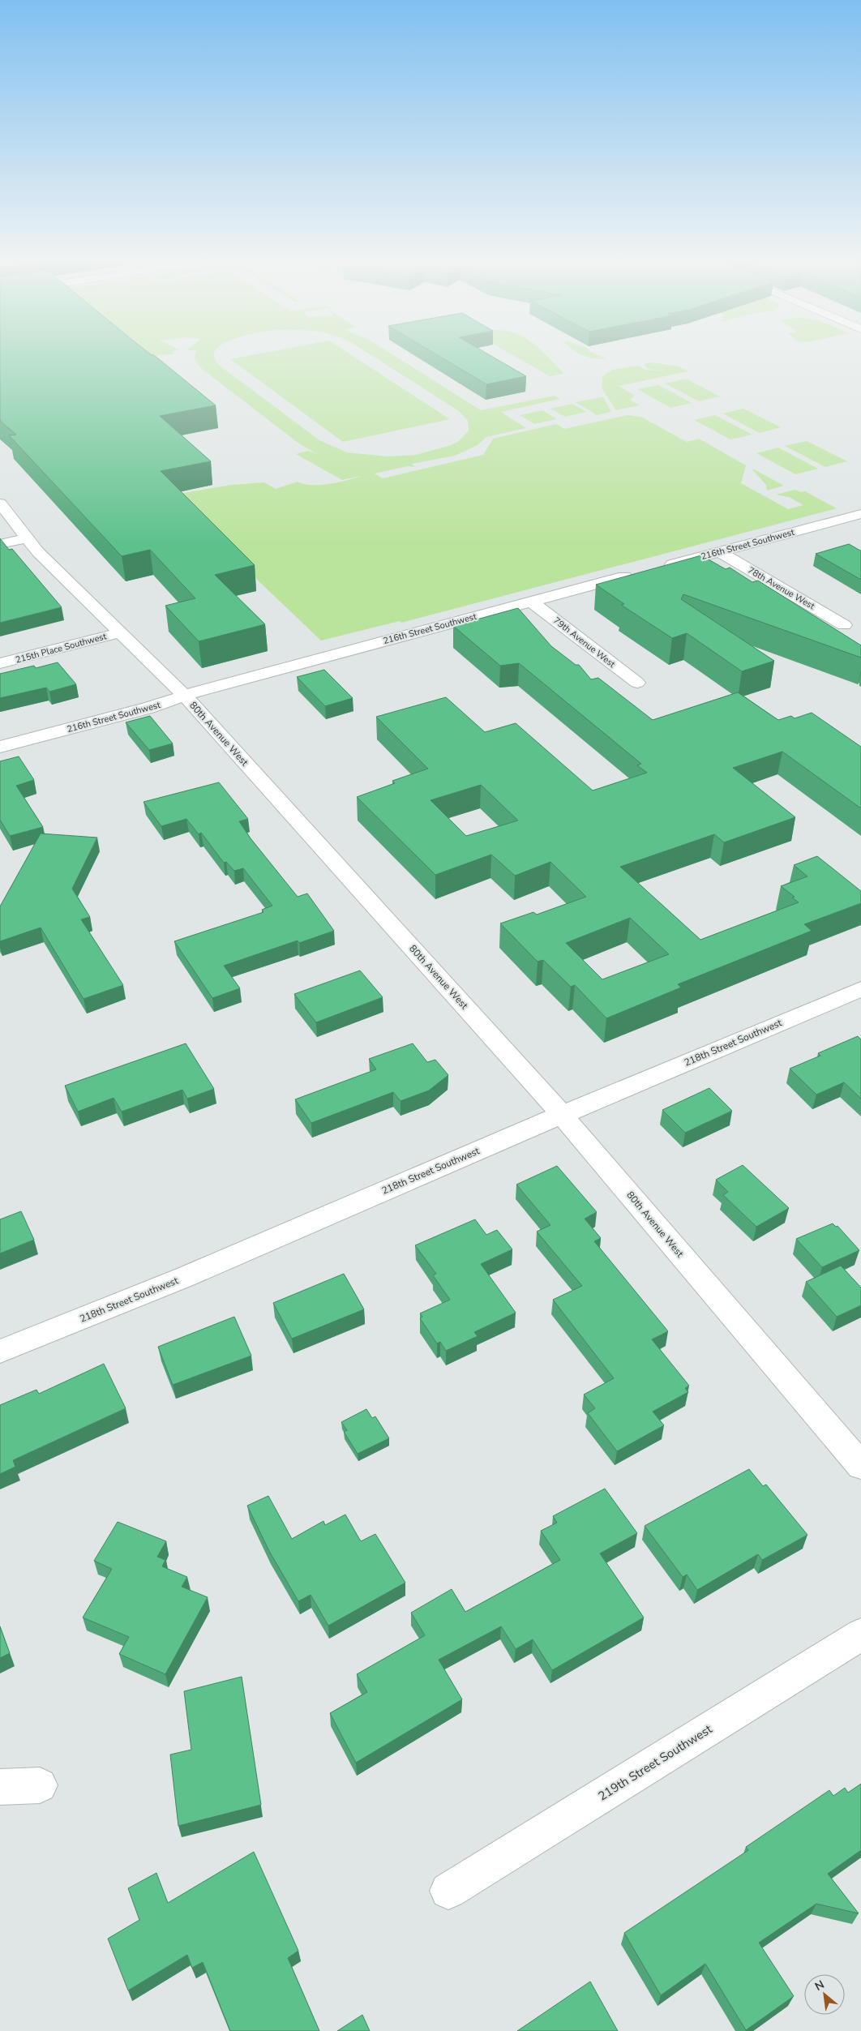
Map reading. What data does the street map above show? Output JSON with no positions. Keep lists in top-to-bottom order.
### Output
{
  "streets": {
    "street": [
      "216th Street Southwest",
      "78th Avenue West",
      "79th Avenue West",
      "215th Place Southwest",
      "80th Avenue West",
      "218th Street Southwest",
      "219th Street Southwest"
    ]
  },
  "crossings": [
    ["216th Street Southwest", "78th Avenue West"],
    ["216th Street Southwest", "79th Avenue West"],
    ["216th Street Southwest", "80th Avenue West"],
    ["215th Place Southwest", "80th Avenue West"],
    ["80th Avenue West", "218th Street Southwest"]
  ],
  "north": "top left"
}
